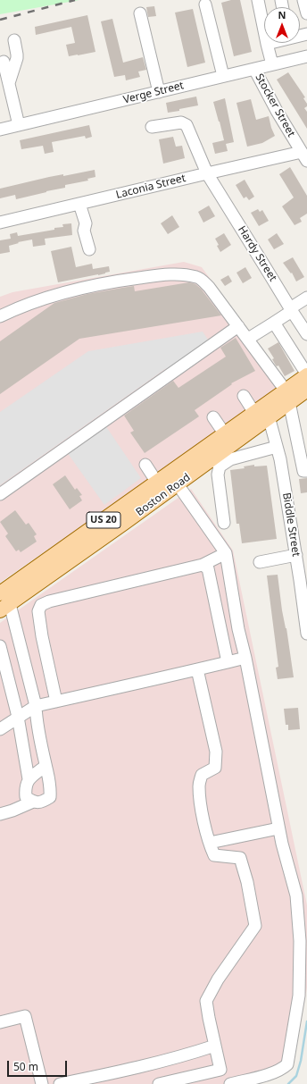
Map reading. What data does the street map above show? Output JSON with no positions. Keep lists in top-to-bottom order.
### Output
{
  "streets": {
    "main road": ["Boston Road", "US 20"],
    "street": [
      "Verge Street",
      "Stocker Street",
      "Laconia Street",
      "Hardy Street",
      "Biddle Street"
    ]
  },
  "crossings": [
    ["Verge Street", "Stocker Street"],
    ["Stocker Street", "Laconia Street"],
    ["Laconia Street", "Hardy Street"],
    ["Boston Road", "Biddle Street"]
  ],
  "scale_bar": "50 m",
  "north": "top"
}
